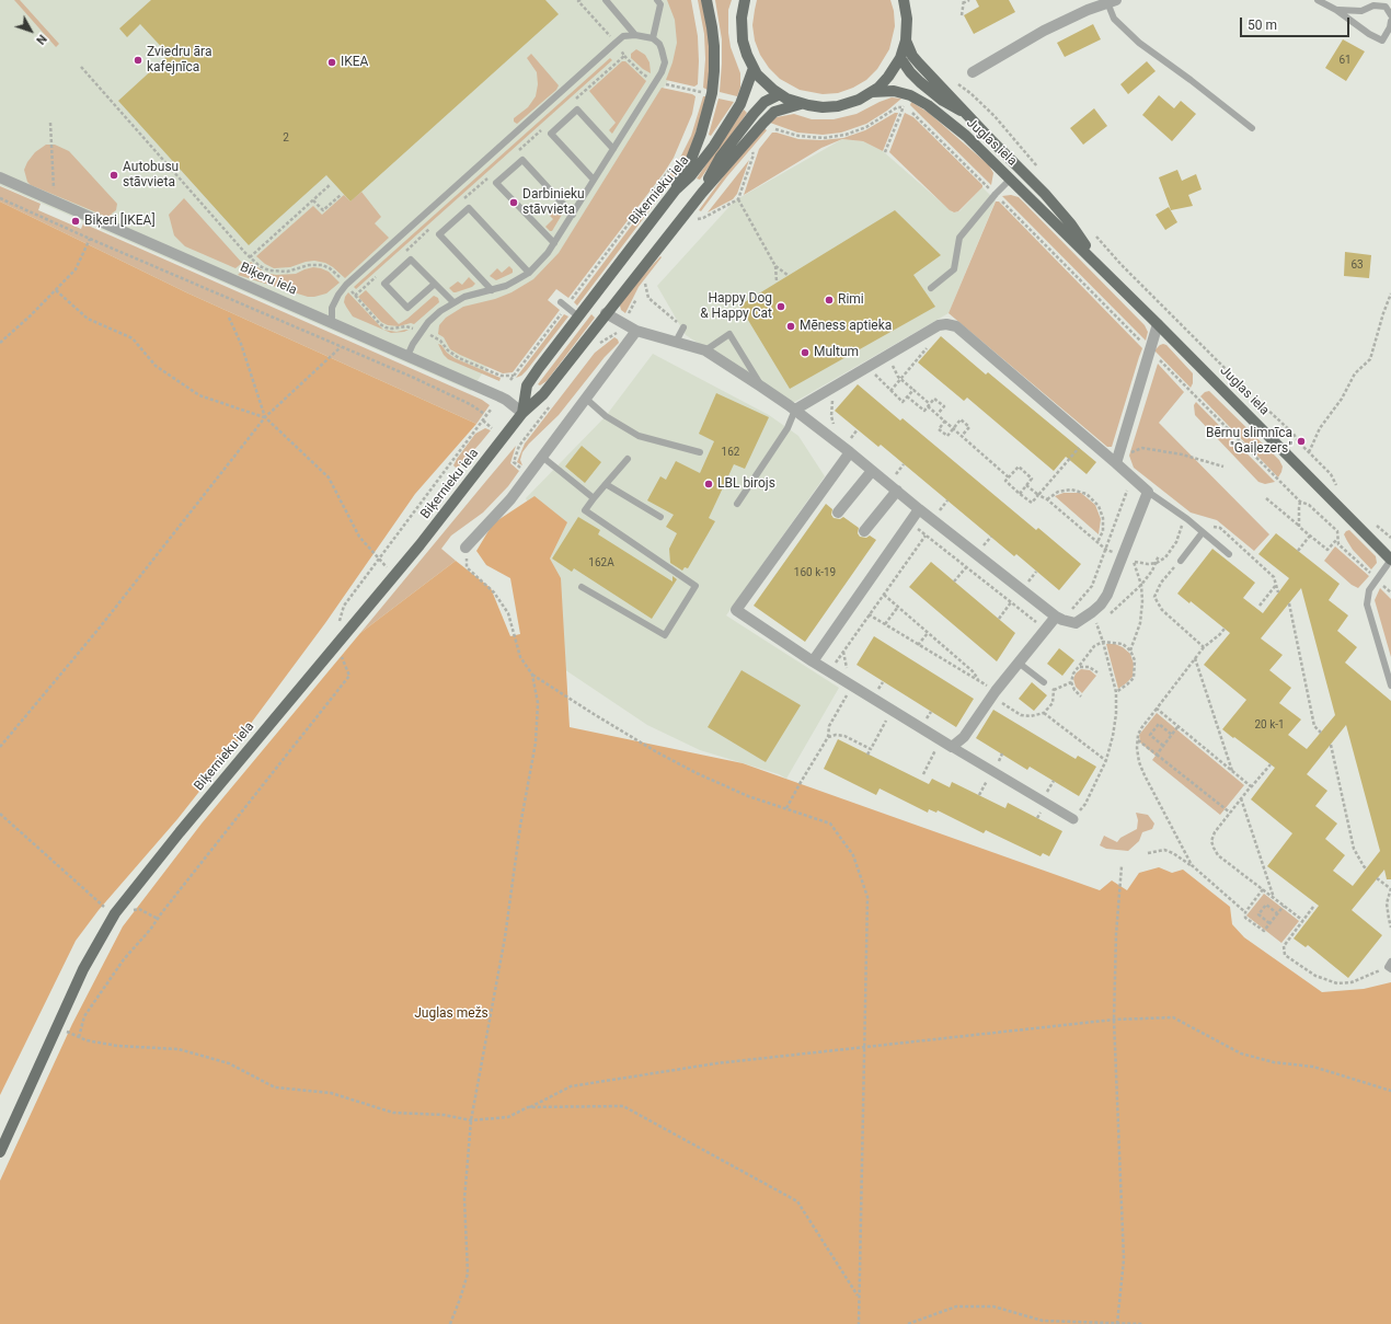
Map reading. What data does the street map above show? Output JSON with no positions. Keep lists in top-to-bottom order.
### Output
{
  "streets": {
    "main road": ["Juglas iela", "Biķernieku iela"],
    "street": ["Biķeru iela"]
  },
  "crossings": [
    ["Biķernieku iela", "Biķeru iela"]
  ],
  "parks": ["Juglas mežs"],
  "places": [
    "Zviedru āra kafejnīca",
    "IKEA",
    "Autobusu stāvvieta",
    "Darbinieku stāvvieta",
    "Biķeri [IKEA]",
    "Rimi",
    "Happy Dog & Happy Cat",
    "Mēness aptieka",
    "Multum",
    "Bērnu slimnīca \"Gaiļezers\"",
    "LBL birojs"
  ],
  "house_numbers": [
    "61",
    "2",
    "63",
    "162",
    "162A",
    "160 k-19",
    "20 k-1"
  ],
  "scale_bar": "50 m",
  "north": "bottom right"
}
